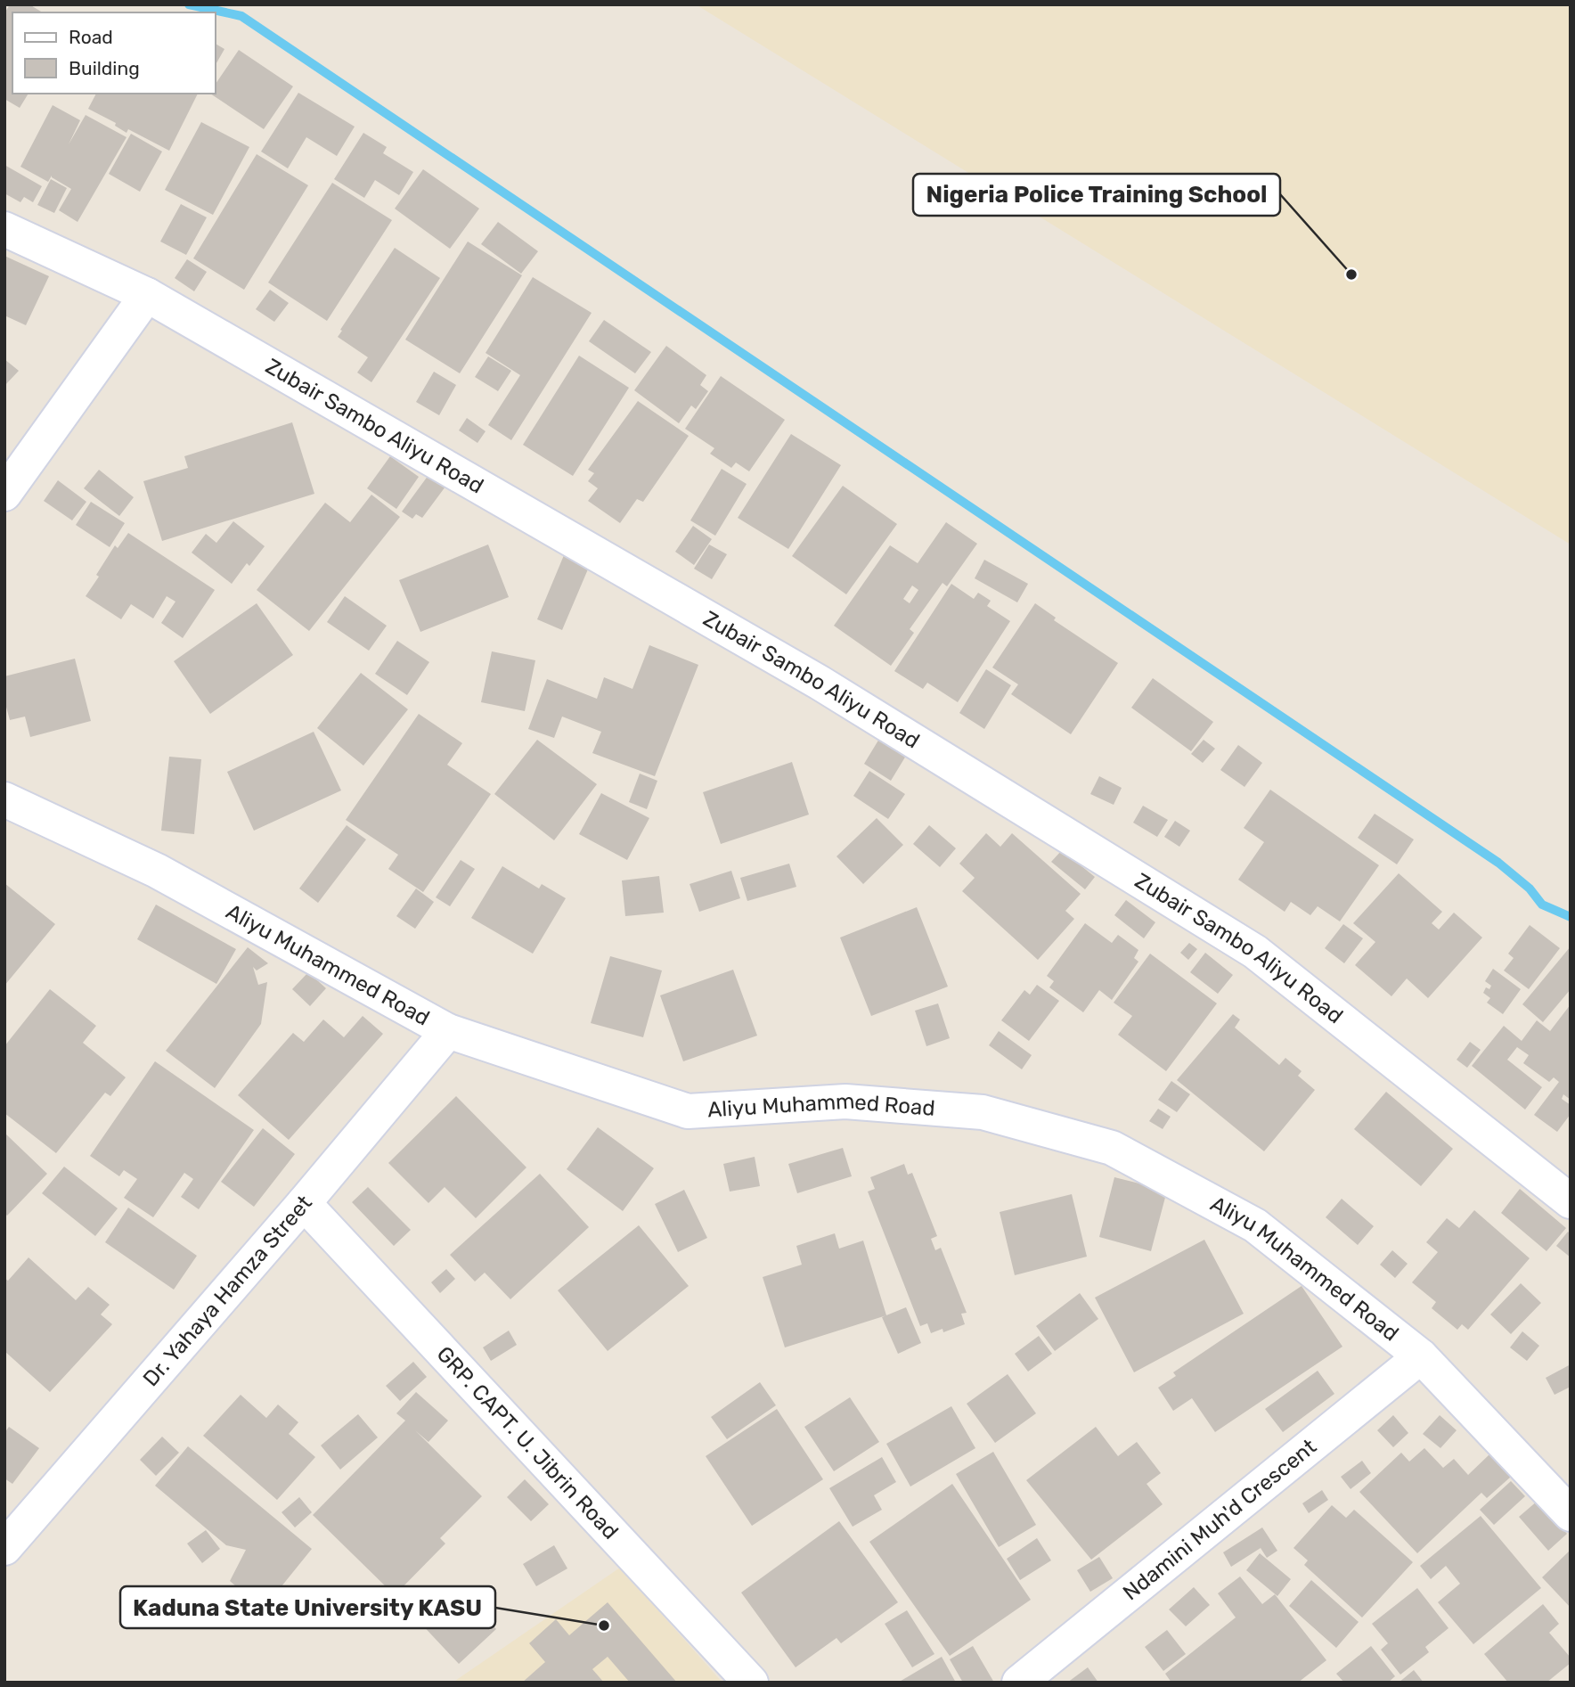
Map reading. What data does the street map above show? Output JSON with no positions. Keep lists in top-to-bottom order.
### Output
{
  "streets": {
    "street": [
      "Zubair Sambo Aliyu Road",
      "Aliyu Muhammed Road",
      "Dr. Yahaya Hamza Street",
      "GRP. CAPT. U. Jibrin Road",
      "Ndamini Muh'd Crescent"
    ]
  },
  "crossings": [
    ["Aliyu Muhammed Road", "Dr. Yahaya Hamza Street"],
    ["Aliyu Muhammed Road", "Ndamini Muh'd Crescent"],
    ["Dr. Yahaya Hamza Street", "GRP. CAPT. U. Jibrin Road"]
  ],
  "places": ["Nigeria Police Training School", "Kaduna State University KASU"],
  "legend": ["Road", "Building"]
}
